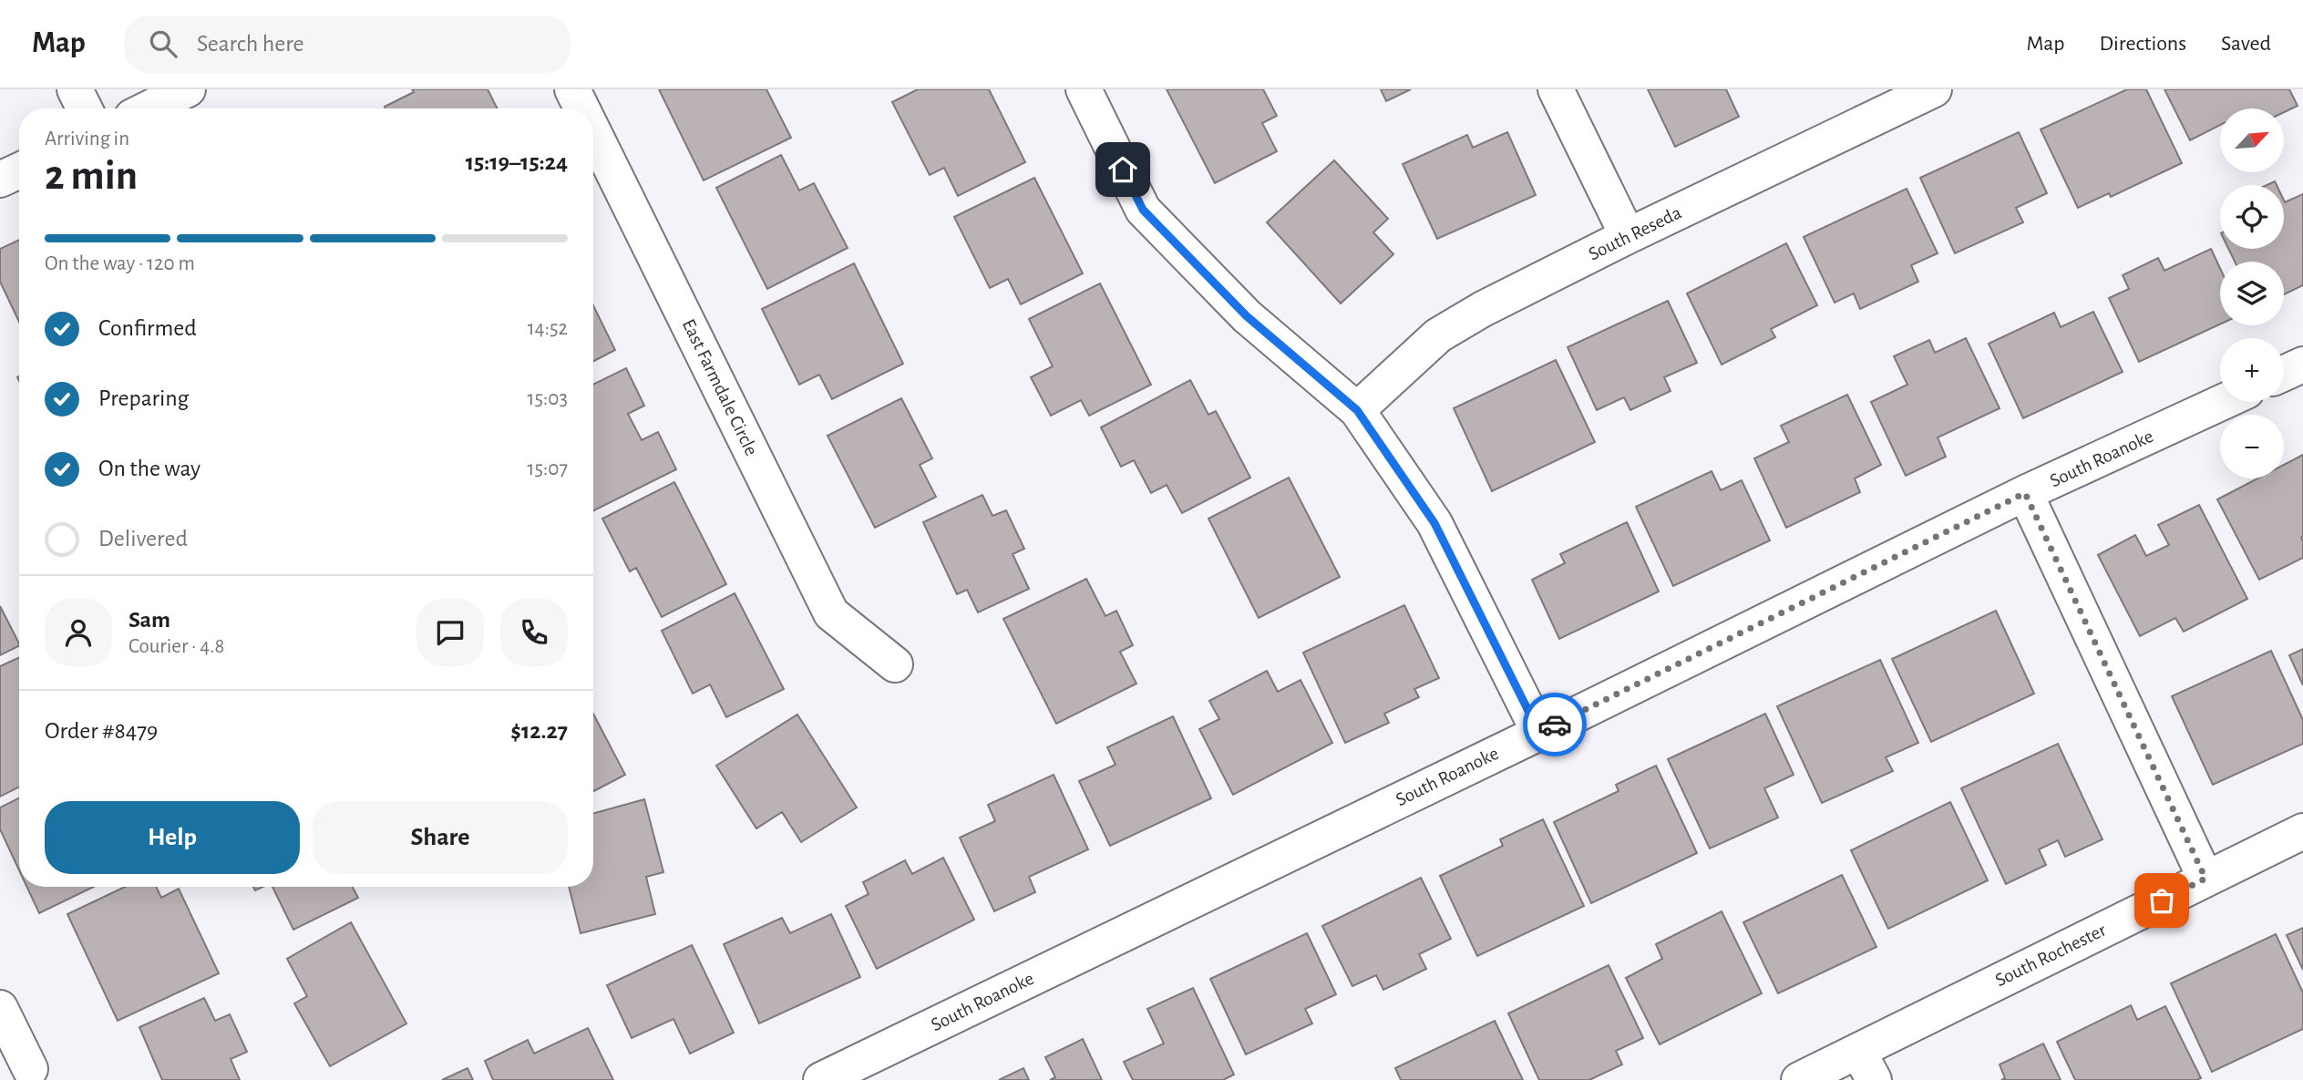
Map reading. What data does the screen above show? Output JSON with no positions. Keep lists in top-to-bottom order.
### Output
{
  "streets": {
    "street": [
      "South Reseda",
      "East Farmdale Circle",
      "South Roanoke",
      "South Rochester"
    ]
  },
  "north": "top right",
  "page": {
    "header": "Map",
    "search": "Search here",
    "nav": ["Map", "Directions", "Saved"],
    "map_buttons": ["+", "−"],
    "heading": ["2 min", "Arriving in", "15:19–15:24"],
    "panel": [
      "Sam",
      "Courier · 4.8",
      "Order #8479",
      "$12.27"
    ],
    "bar": "On the way · 120 m",
    "list": [
      ["Confirmed", "14:52"],
      ["Preparing", "15:03"],
      ["On the way", "15:07"],
      "Delivered"
    ],
    "buttons": ["Help", "Share"]
  }
}
